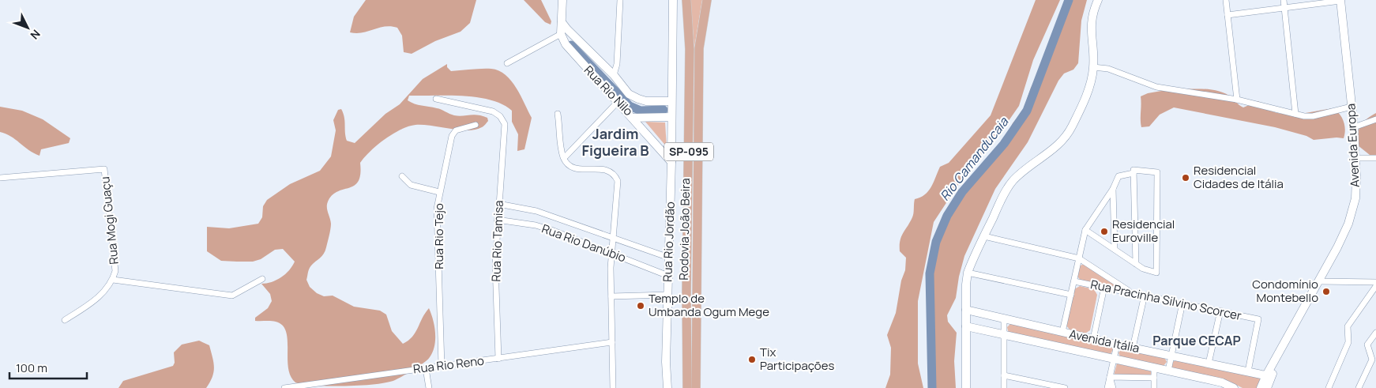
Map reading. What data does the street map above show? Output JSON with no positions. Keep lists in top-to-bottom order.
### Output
{
  "streets": {
    "main road": ["SP-095", "Rodovia João Beira"],
    "street": [
      "Rua Rio Nilo",
      "Avenida Europa",
      "Rua Mogi Guaçu",
      "Rua Rio Tejo",
      "Rua Rio Tamisa",
      "Rua Rio Jordão",
      "Rua Rio Danúbio",
      "Rua Pracinha Silvino Scorcer",
      "Avenida Itália",
      "Rua Rio Reno"
    ]
  },
  "crossings": [
    ["Rua Rio Nilo", "Rua Rio Jordão"],
    ["Avenida Europa", "Avenida Itália"],
    ["Rua Rio Tejo", "Rua Rio Reno"],
    ["Rua Rio Tamisa", "Rua Rio Danúbio"],
    ["Rua Rio Tamisa", "Rua Rio Reno"],
    ["Rua Rio Jordão", "Rua Rio Danúbio"],
    ["Rua Pracinha Silvino Scorcer", "Avenida Itália"]
  ],
  "districts": ["Jardim Figueira B", "Parque CECAP"],
  "water": ["Rio Camanducaia"],
  "places": [
    "Residencial Cidades de Itália",
    "Residencial Euroville",
    "Condomínio Montebello",
    "Templo de Umbanda Ogum Mege",
    "Tix Participações"
  ],
  "scale_bar": "100 m",
  "north": "bottom right"
}
